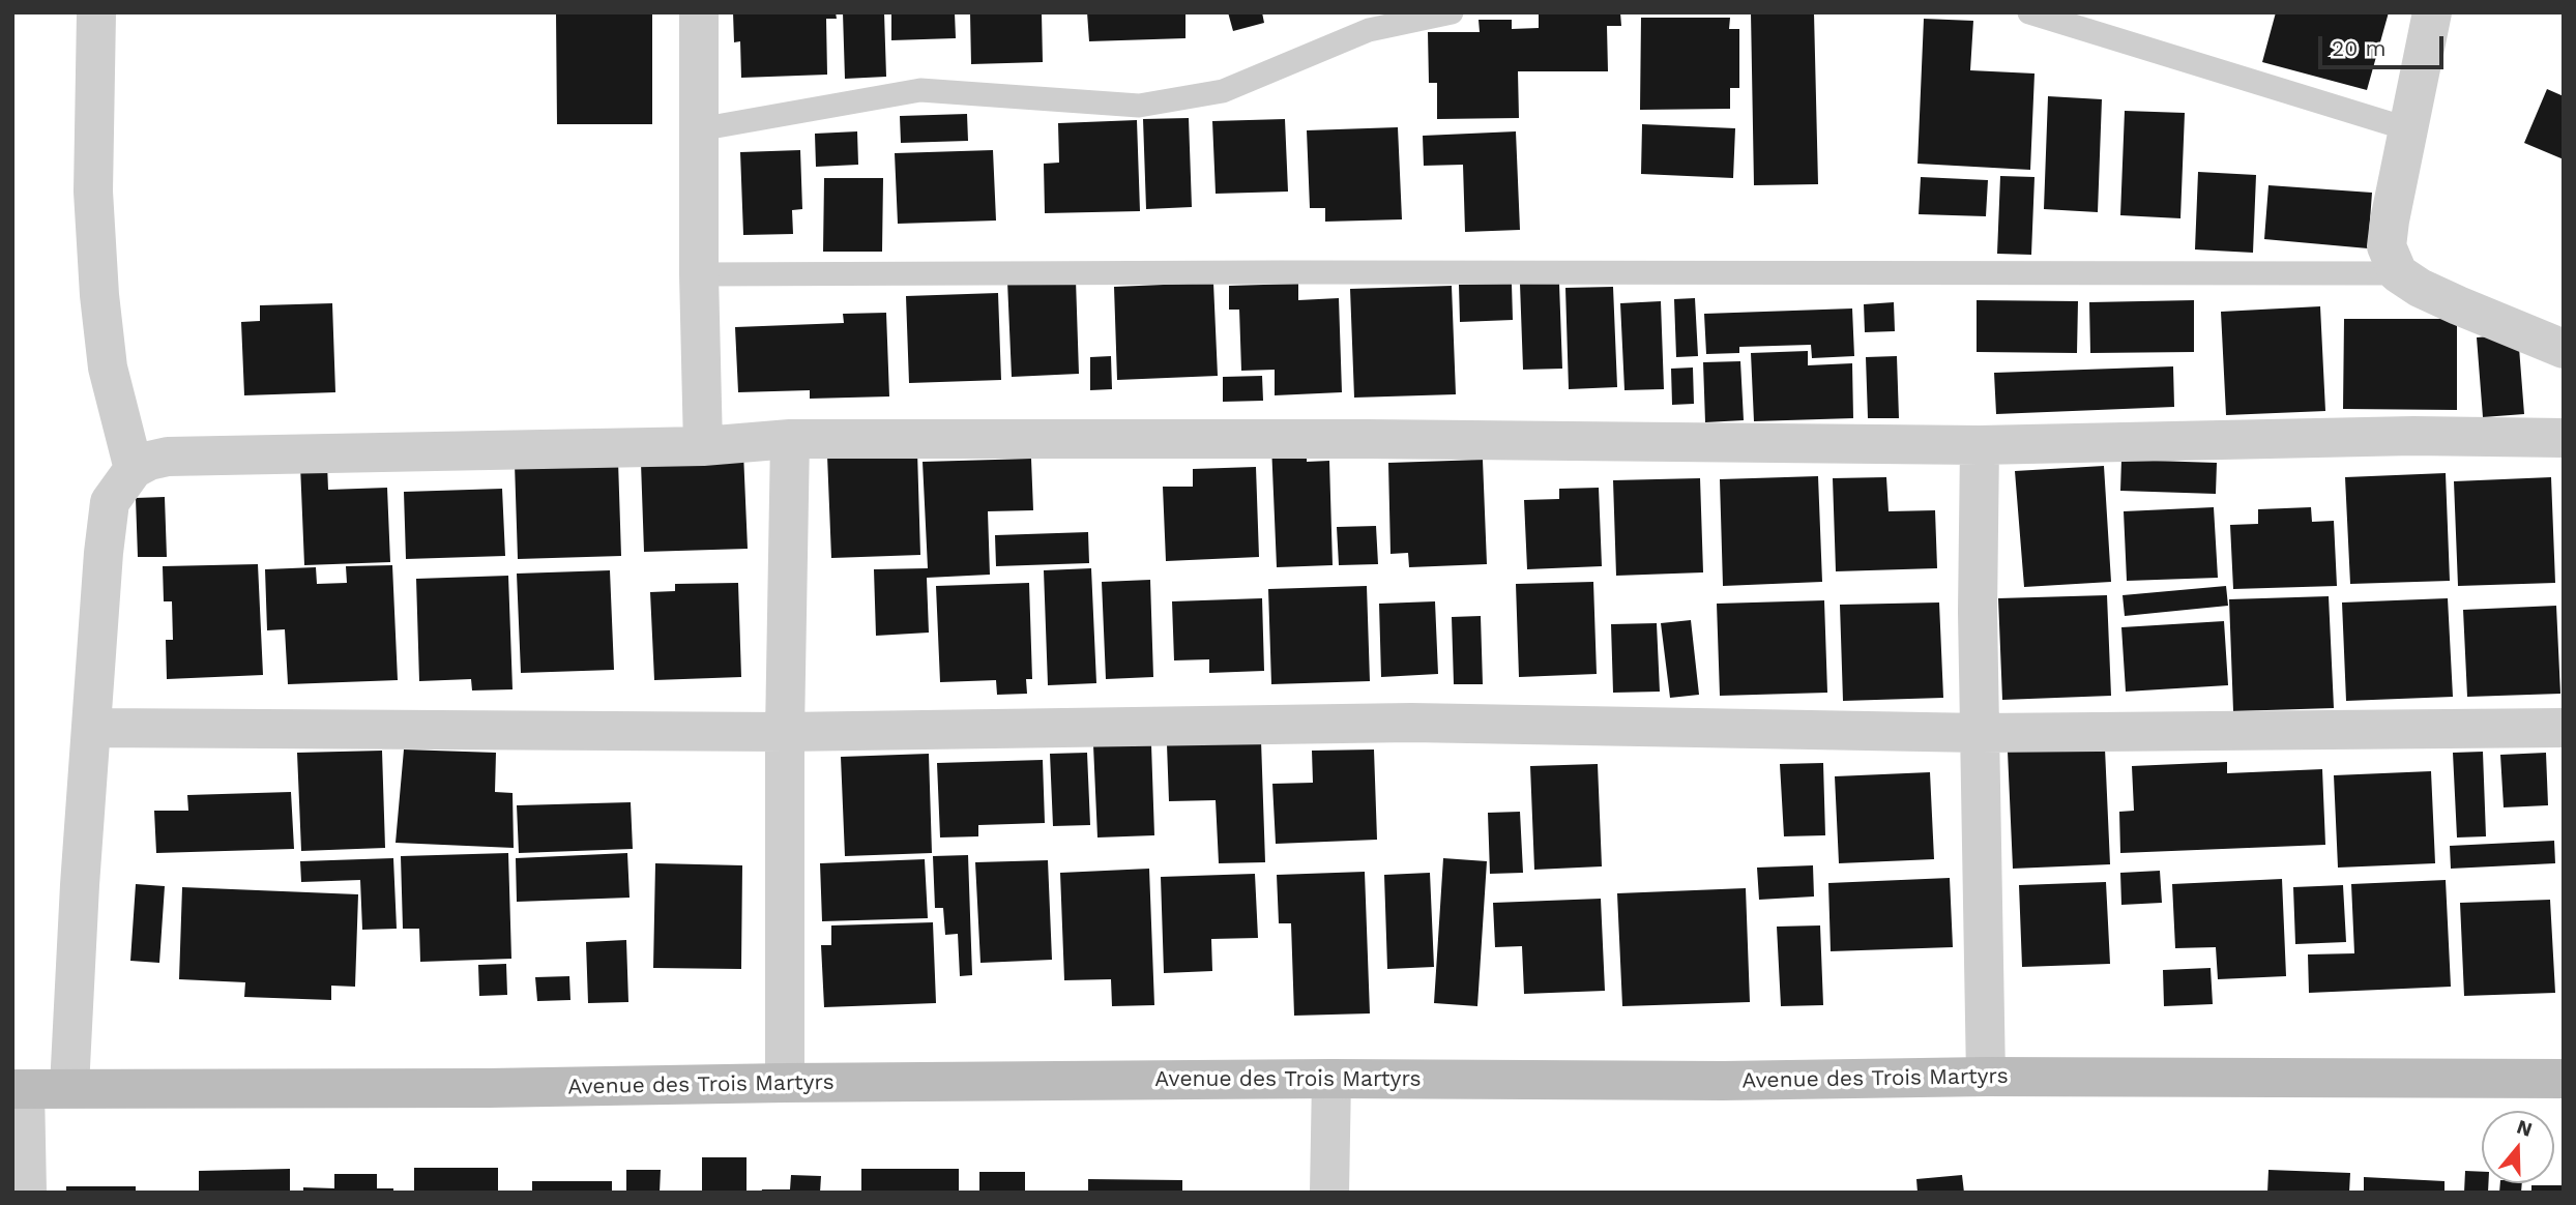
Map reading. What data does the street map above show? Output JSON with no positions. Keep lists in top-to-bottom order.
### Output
{
  "streets": {
    "main road": ["Avenue des Trois Martyrs"]
  },
  "scale_bar": "20 m",
  "north": "top"
}
